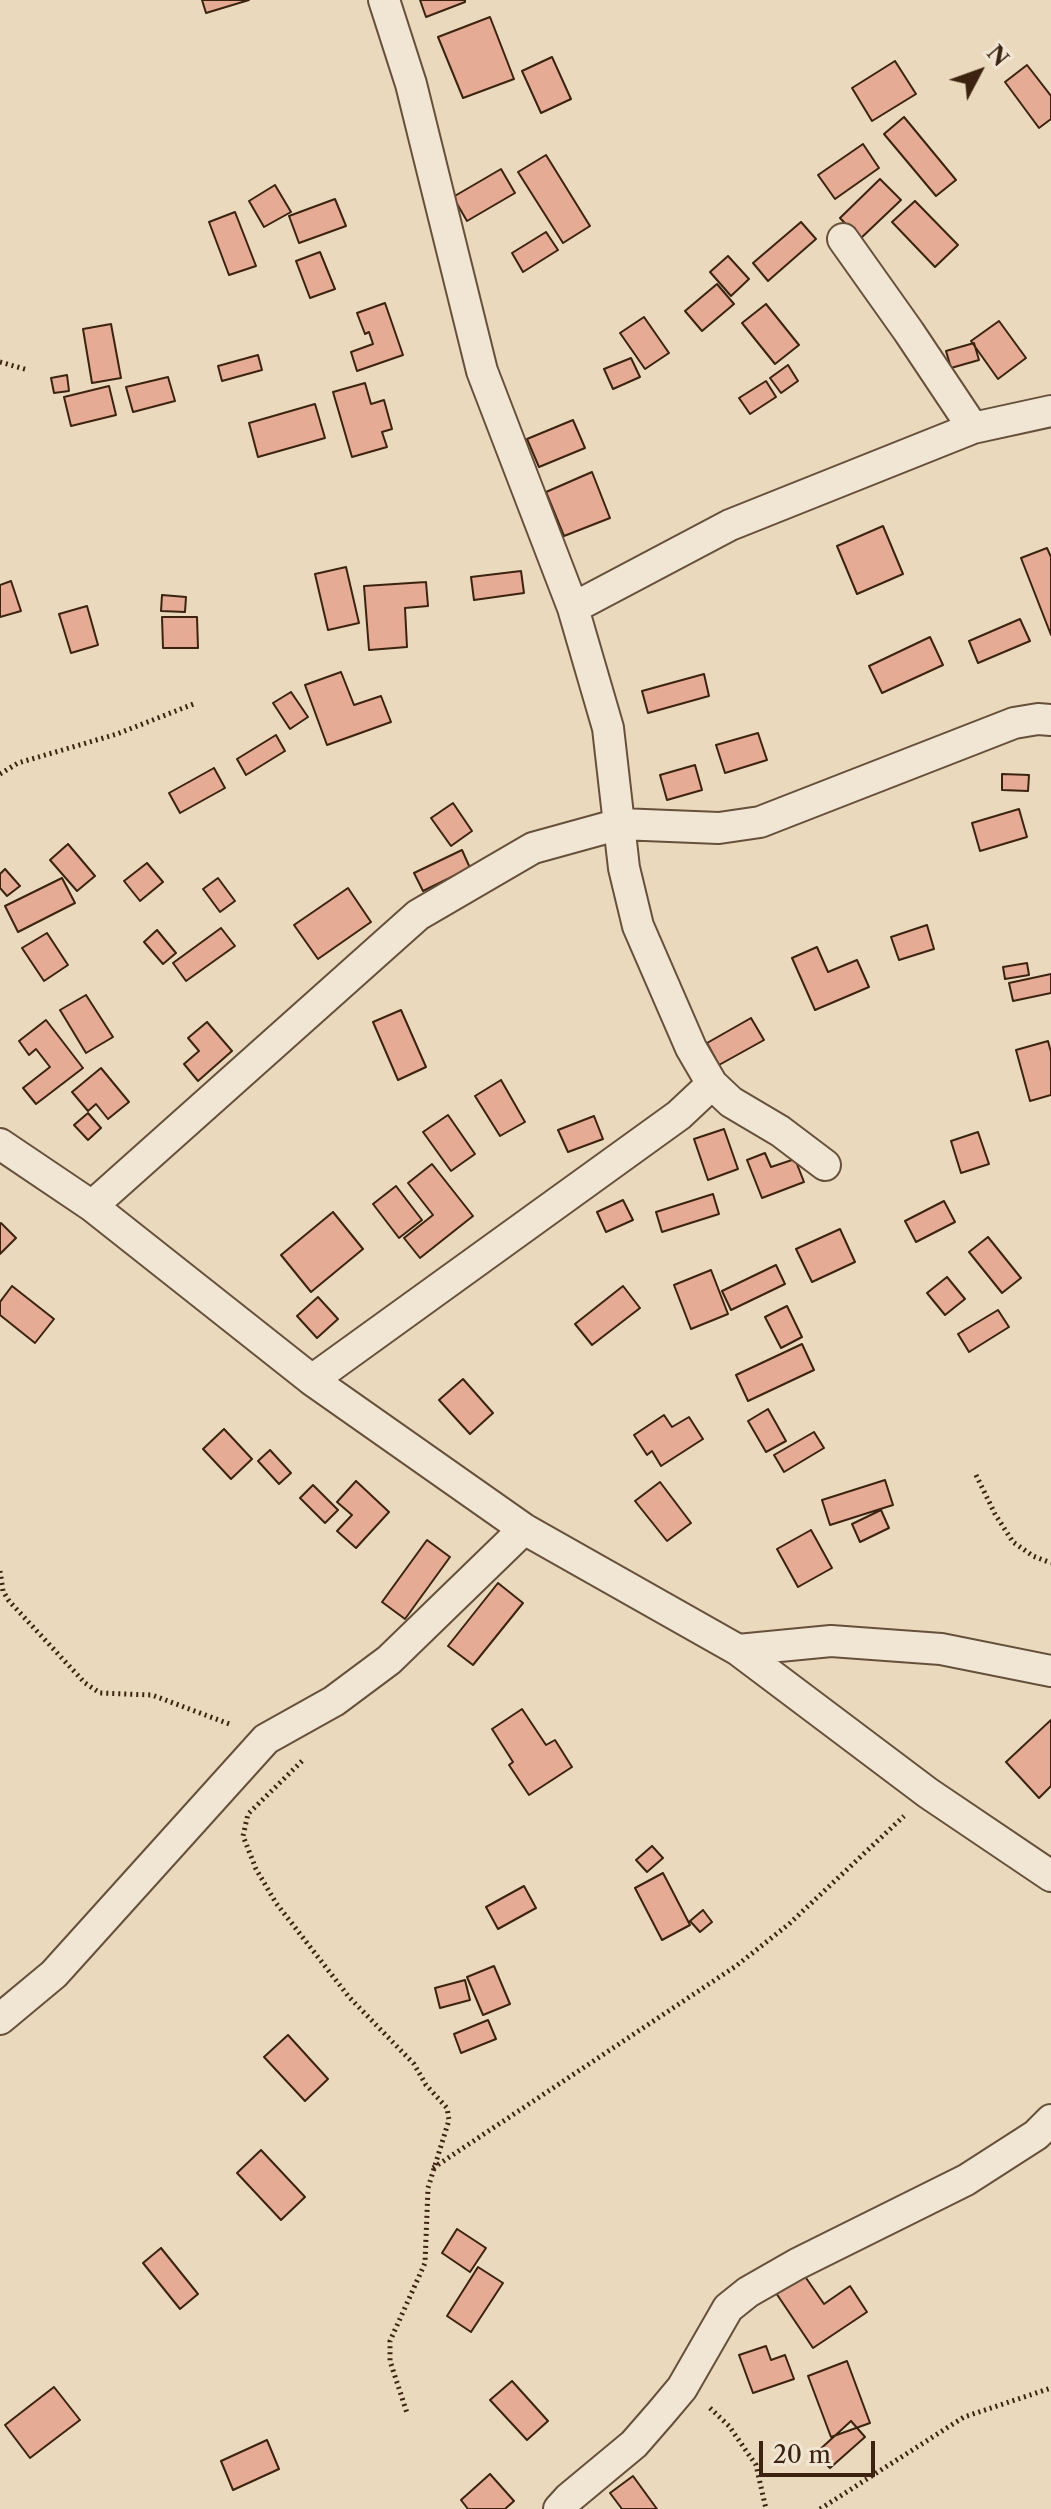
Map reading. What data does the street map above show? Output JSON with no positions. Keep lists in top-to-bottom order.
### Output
{
  "scale_bar": "20 m",
  "north": "top right"
}
